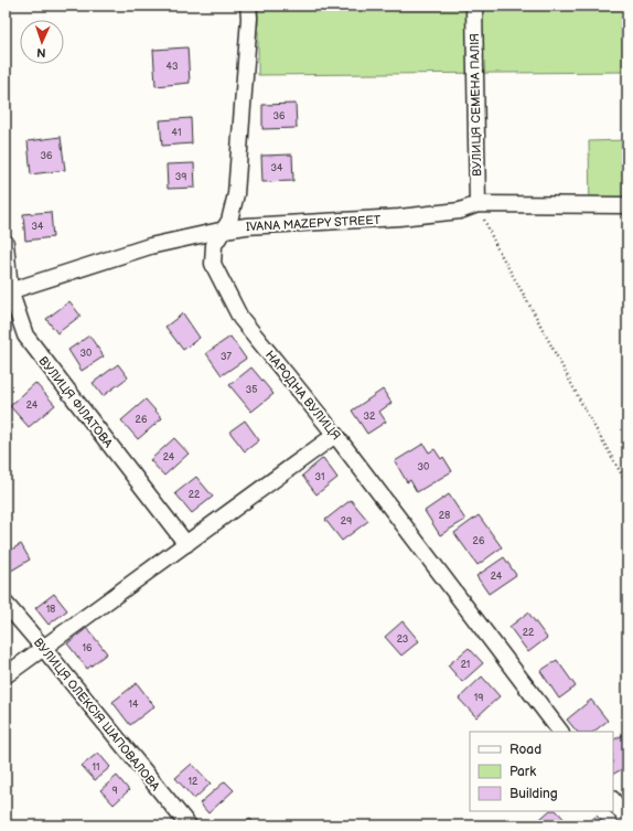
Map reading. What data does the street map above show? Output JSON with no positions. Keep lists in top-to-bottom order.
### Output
{
  "streets": {
    "street": [
      "ВУЛИЦЯ СЕМЕНА ПАЛІЯ",
      "IVANA MAZEPY STREET",
      "НАРОДНА ВУЛИЦЯ",
      "ВУЛИЦЯ ФІЛАТОВА",
      "ВУЛИЦЯ ОЛЕКСІЯ ШАПОВАЛОВА"
    ]
  },
  "crossings": [
    ["ВУЛИЦЯ СЕМЕНА ПАЛІЯ", "IVANA MAZEPY STREET"],
    ["IVANA MAZEPY STREET", "НАРОДНА ВУЛИЦЯ"],
    ["IVANA MAZEPY STREET", "ВУЛИЦЯ ФІЛАТОВА"]
  ],
  "house_numbers": [
    "43",
    "36",
    "41",
    "36",
    "34",
    "39",
    "34",
    "30",
    "37",
    "35",
    "24",
    "32",
    "26",
    "24",
    "30",
    "31",
    "22",
    "28",
    "29",
    "26",
    "24",
    "18",
    "22",
    "23",
    "16",
    "21",
    "19",
    "14",
    "11",
    "12",
    "9"
  ],
  "legend": ["Road", "Park", "Building"],
  "north": "bottom"
}
